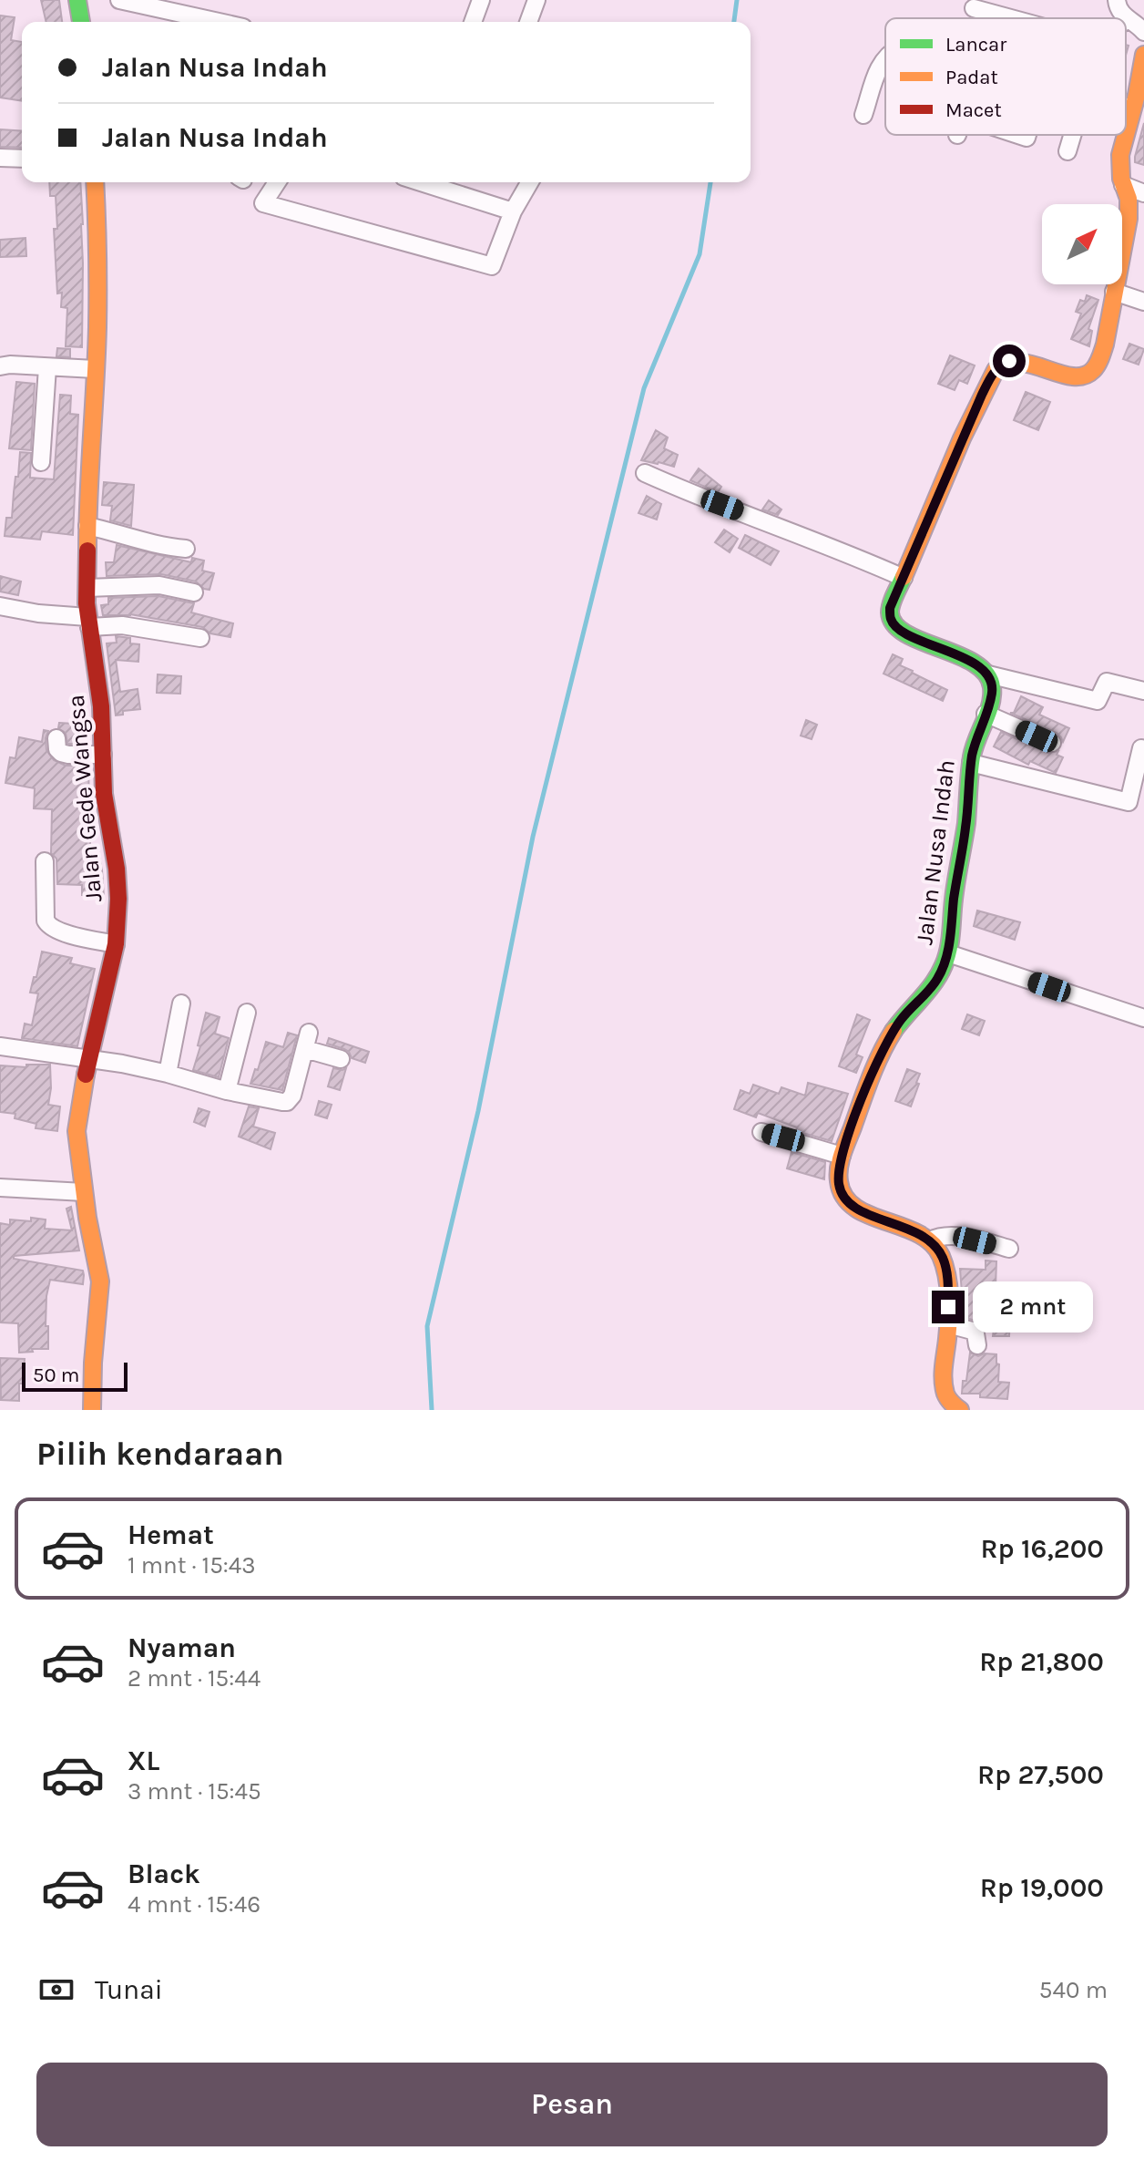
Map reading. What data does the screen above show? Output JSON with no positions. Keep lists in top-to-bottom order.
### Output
{
  "streets": {
    "street": ["Jalan Gede Wangsa", "Jalan Nusa Indah"]
  },
  "legend": ["Lancar", "Padat", "Macet"],
  "scale_bar": "50 m",
  "north": "top right",
  "page": {
    "banner": ["Jalan Nusa Indah", "Jalan Nusa Indah"],
    "bubble": "2 mnt",
    "scale": "50 m",
    "heading": "Pilih kendaraan",
    "list": [
      {
        "name": "Hemat",
        "note": "1 mnt · 15:43",
        "value": "Rp 16,200"
      },
      {
        "name": "Nyaman",
        "note": "2 mnt · 15:44",
        "value": "Rp 21,800"
      },
      {
        "name": "XL",
        "note": "3 mnt · 15:45",
        "value": "Rp 27,500"
      },
      {
        "name": "Black",
        "note": "4 mnt · 15:46",
        "value": "Rp 19,000"
      }
    ],
    "pay": ["Tunai", "540 m"],
    "buttons": "Pesan"
  }
}
